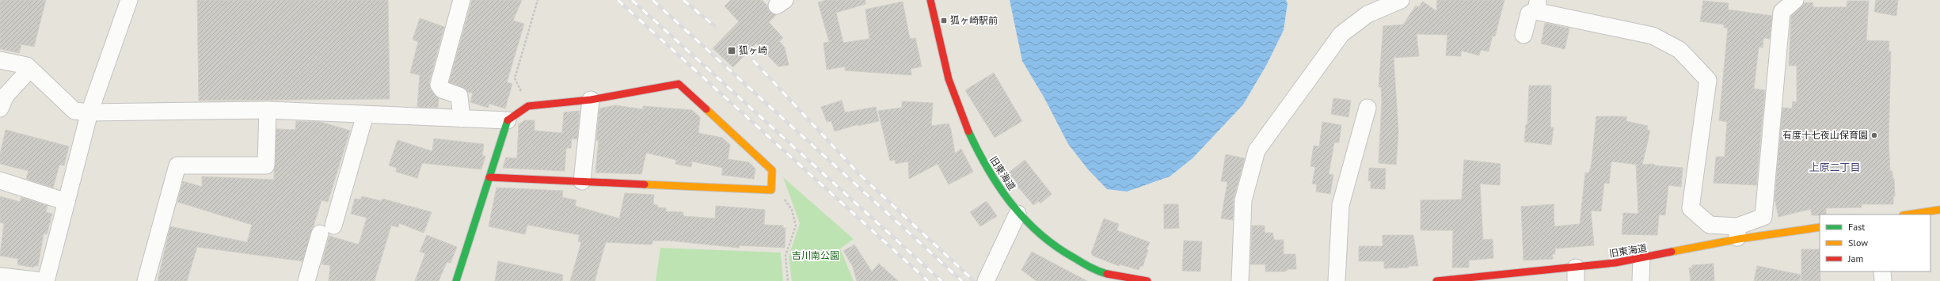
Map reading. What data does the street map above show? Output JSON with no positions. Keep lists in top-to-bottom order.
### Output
{
  "streets": {
    "street": ["旧東海道"]
  },
  "districts": ["上原二丁目"],
  "parks": ["吉川南公園"],
  "places": {
    "transit": ["狐ヶ崎駅前", "狐ヶ崎"],
    "other": ["有度十七夜山保育園"]
  },
  "legend": ["Fast", "Slow", "Jam"]
}
